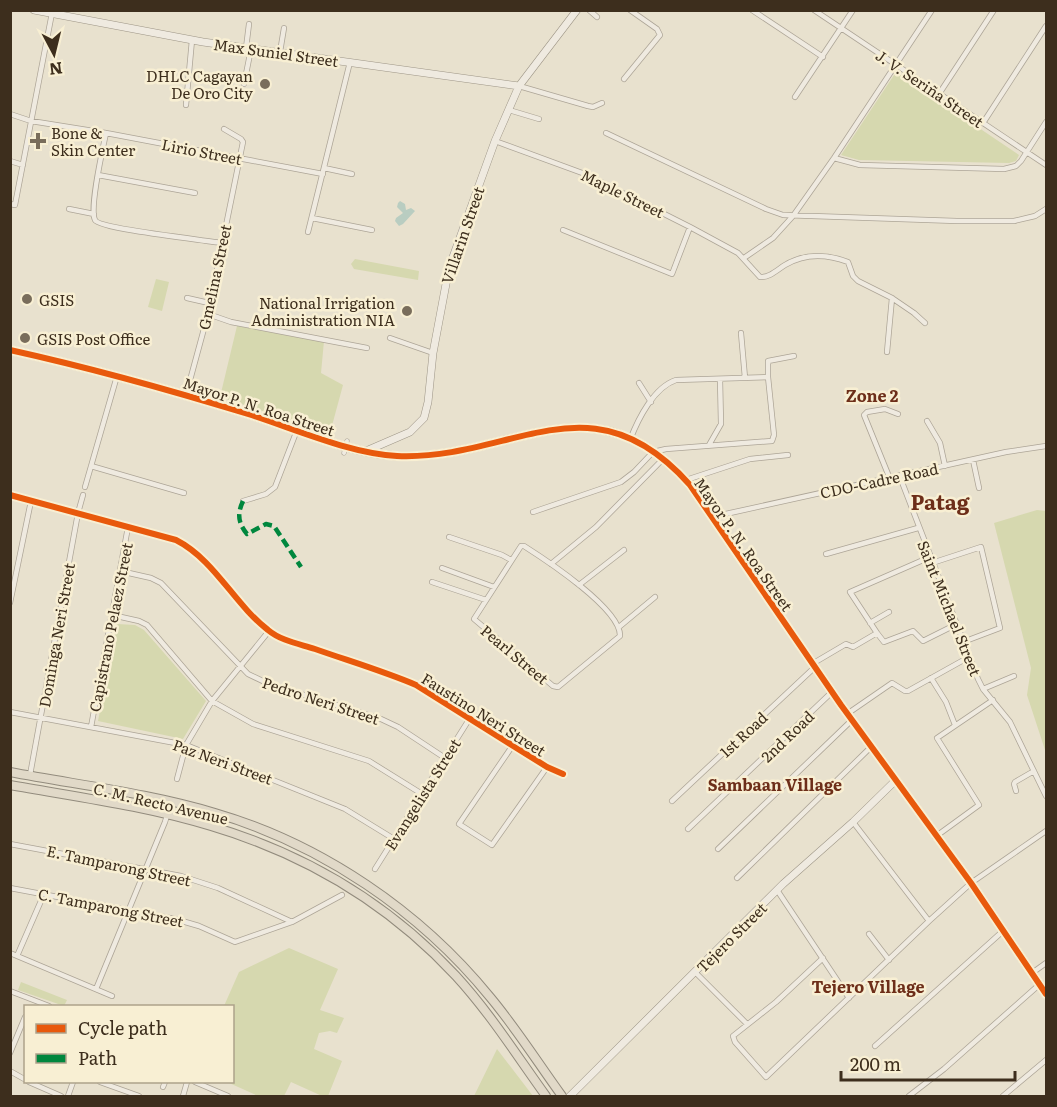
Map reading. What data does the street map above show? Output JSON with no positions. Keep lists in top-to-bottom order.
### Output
{
  "streets": {
    "highway": ["C. M. Recto Avenue"],
    "main road": [
      "Max Suniel Street",
      "Villarin Street",
      "Mayor P. N. Roa Street",
      "Tejero Street"
    ],
    "street": [
      "J. V. Seriña Street",
      "Lirio Street",
      "Maple Street",
      "Gmelina Street",
      "CDO-Cadre Road",
      "Saint Michael Street",
      "Capistrano Pelaez Street",
      "Dominga Neri Street",
      "Pearl Street",
      "Pedro Neri Street",
      "Faustino Neri Street",
      "1st Road",
      "2nd Road",
      "Paz Neri Street",
      "Evangelista Street",
      "E. Tamparong Street",
      "C. Tamparong Street"
    ]
  },
  "crossings": [
    ["Max Suniel Street", "Villarin Street"],
    ["Lirio Street", "Gmelina Street"],
    ["Maple Street", "Villarin Street"],
    ["Villarin Street", "Mayor P. N. Roa Street"],
    ["Gmelina Street", "Mayor P. N. Roa Street"],
    ["Mayor P. N. Roa Street", "CDO-Cadre Road"],
    ["Mayor P. N. Roa Street", "1st Road"],
    ["Mayor P. N. Roa Street", "2nd Road"],
    ["Mayor P. N. Roa Street", "Tejero Street"],
    ["CDO-Cadre Road", "Saint Michael Street"],
    ["Capistrano Pelaez Street", "Pedro Neri Street"],
    ["Capistrano Pelaez Street", "Faustino Neri Street"],
    ["Capistrano Pelaez Street", "Paz Neri Street"],
    ["Dominga Neri Street", "Faustino Neri Street"],
    ["Dominga Neri Street", "Paz Neri Street"],
    ["Dominga Neri Street", "C. M. Recto Avenue"],
    ["Pedro Neri Street", "Evangelista Street"],
    ["Faustino Neri Street", "Evangelista Street"],
    ["Paz Neri Street", "Evangelista Street"],
    ["E. Tamparong Street", "C. Tamparong Street"]
  ],
  "districts": [
    "Zone 2",
    "Patag",
    "Sambaan Village",
    "Tejero Village"
  ],
  "places": {
    "other": [
      "DHLC Cagayan De Oro City",
      "GSIS",
      "National Irrigation Administration NIA",
      "GSIS Post Office"
    ],
    "health": ["Bone & Skin Center"]
  },
  "legend": ["Cycle path", "Path"],
  "scale_bar": "200 m",
  "north": "bottom"
}
